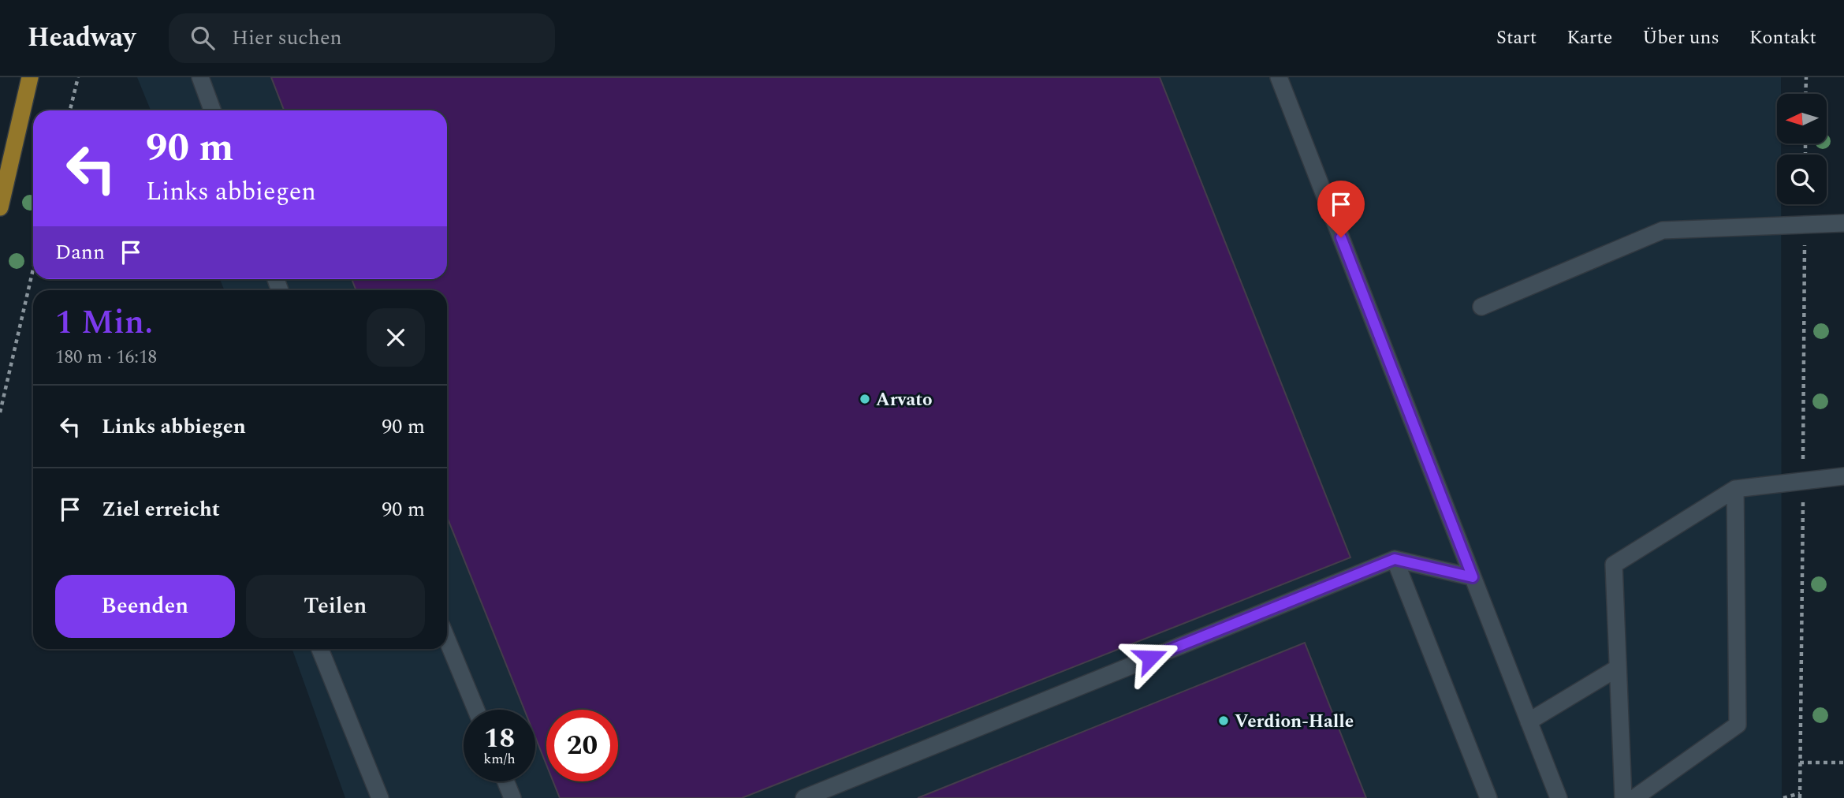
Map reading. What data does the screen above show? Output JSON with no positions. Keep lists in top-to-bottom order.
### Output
{
  "places": ["Arvato", "Verdion-Halle"],
  "north": "left",
  "page": {
    "header": "Headway",
    "search": "Hier suchen",
    "nav": [
      "Start",
      "Karte",
      "Über uns",
      "Kontakt"
    ],
    "turn": ["90 m", "Links abbiegen"],
    "then": "Dann",
    "heading": ["1 Min.", "180 m · 16:18"],
    "list": [
      {
        "name": "Links abbiegen",
        "value": "90 m"
      },
      {
        "name": "Ziel erreicht",
        "value": "90 m"
      }
    ],
    "buttons": ["Beenden", "Teilen"],
    "speed": "18 km/h",
    "limit": "20"
  }
}
